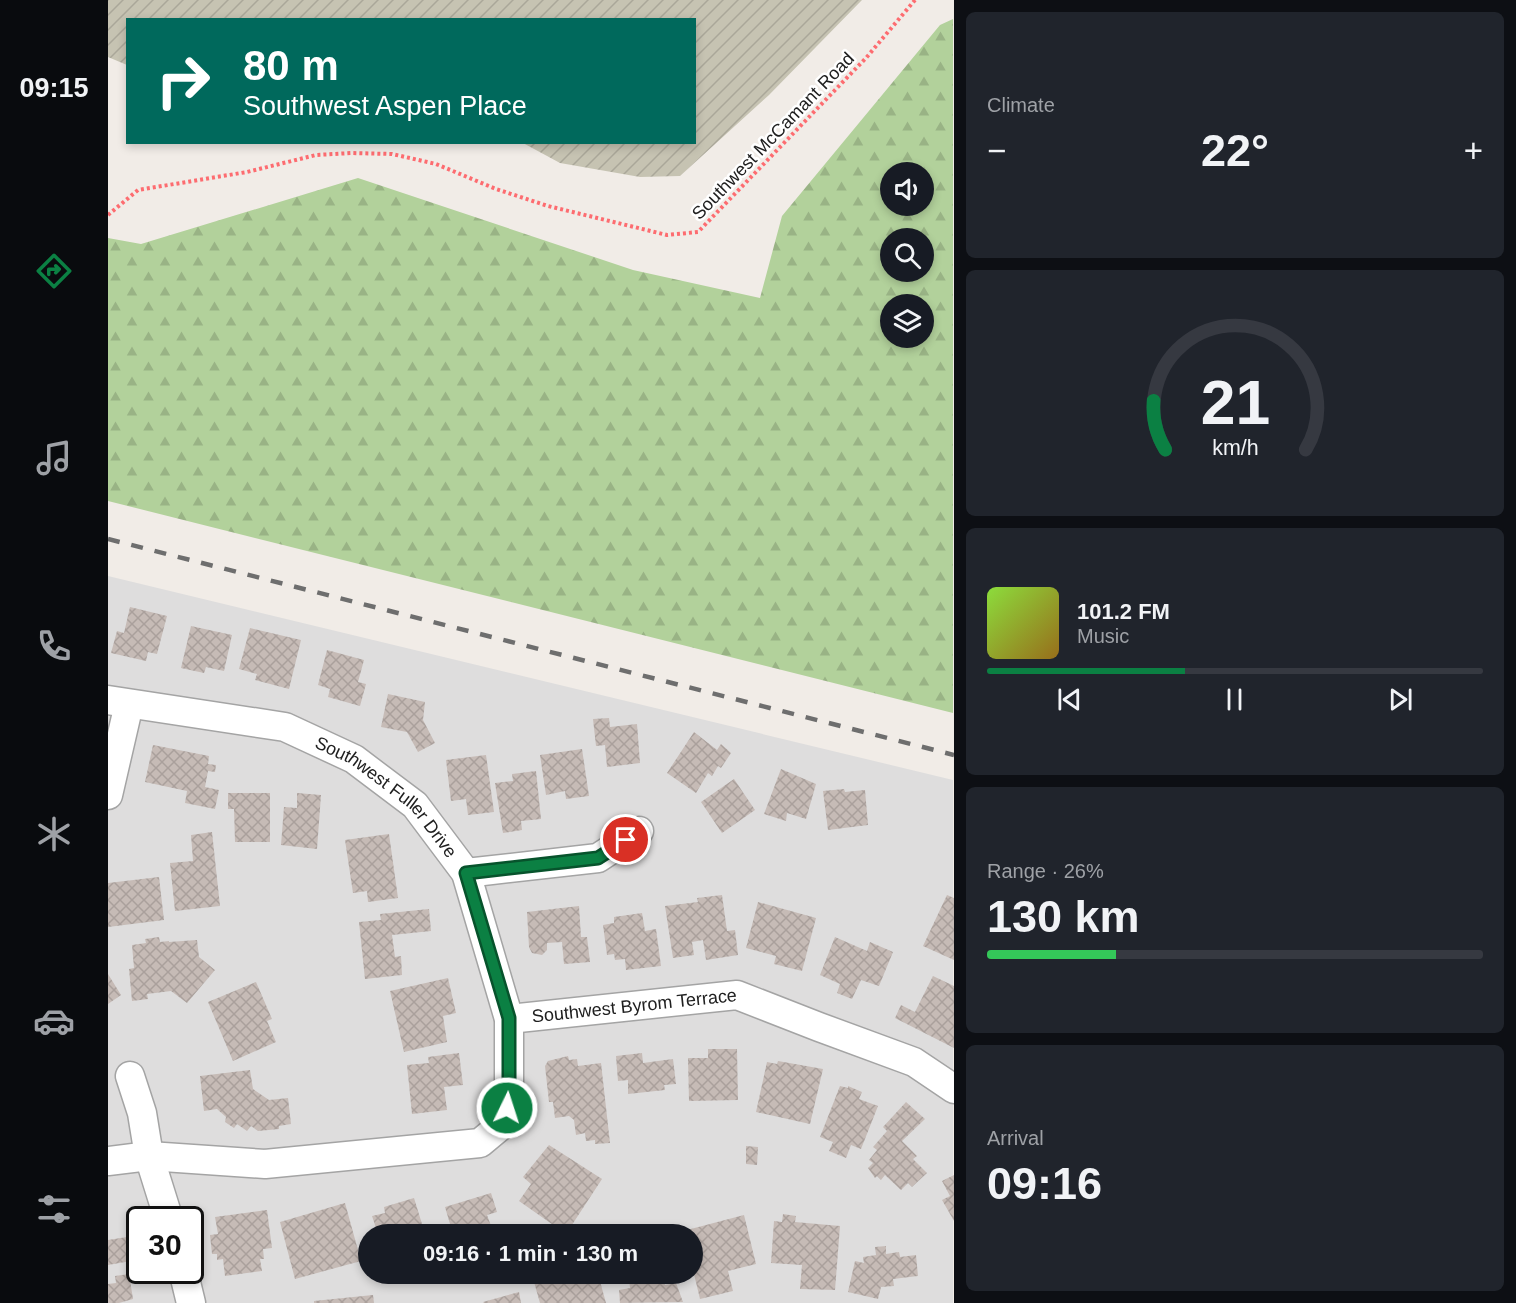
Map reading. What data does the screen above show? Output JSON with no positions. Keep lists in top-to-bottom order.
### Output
{
  "streets": {
    "street": ["Southwest Fuller Drive", "Southwest Byrom Terrace"],
    "path": ["Southwest McCamant Road"]
  },
  "crossings": [
    ["Southwest Fuller Drive", "Southwest Byrom Terrace"]
  ],
  "page": {
    "tabs": "09:15",
    "tile": [
      "Climate",
      ["Range · 26%", "130 km"],
      ["Arrival", "09:16"]
    ],
    "turn": ["80 m", "Southwest Aspen Place"],
    "heat": ["−", "22°", "+"],
    "song": ["101.2 FM", "Music"],
    "limit": "30",
    "trip": "09:16 · 1 min · 130 m",
    "gauge": ["21", "km/h"]
  }
}
